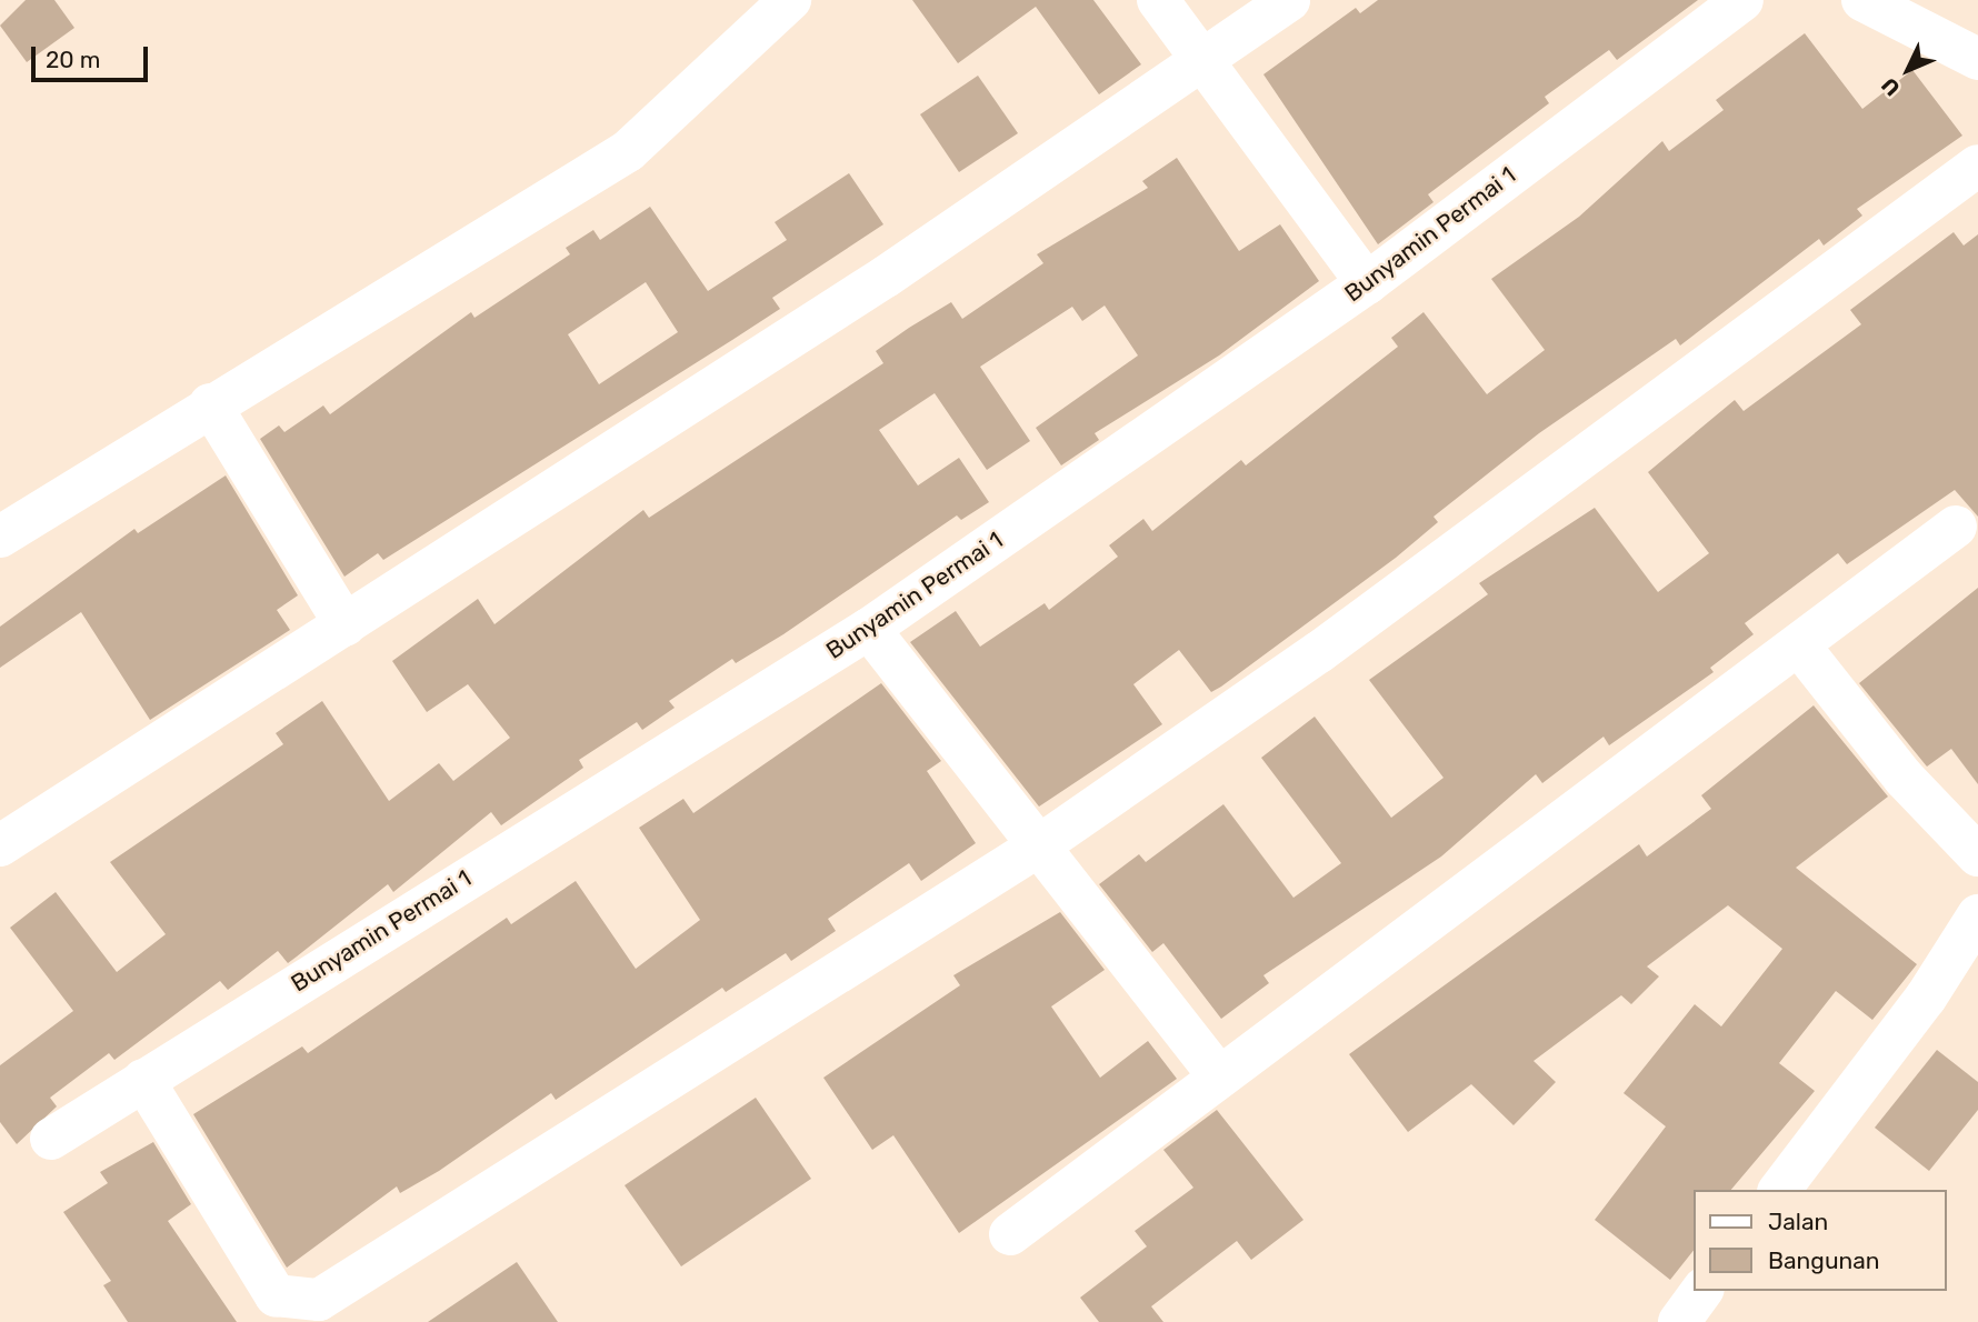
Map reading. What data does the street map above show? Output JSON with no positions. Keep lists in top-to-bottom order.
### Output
{
  "streets": {
    "street": ["Bunyamin Permai 1"]
  },
  "legend": ["Jalan", "Bangunan"],
  "scale_bar": "20 m",
  "north": "bottom left"
}
